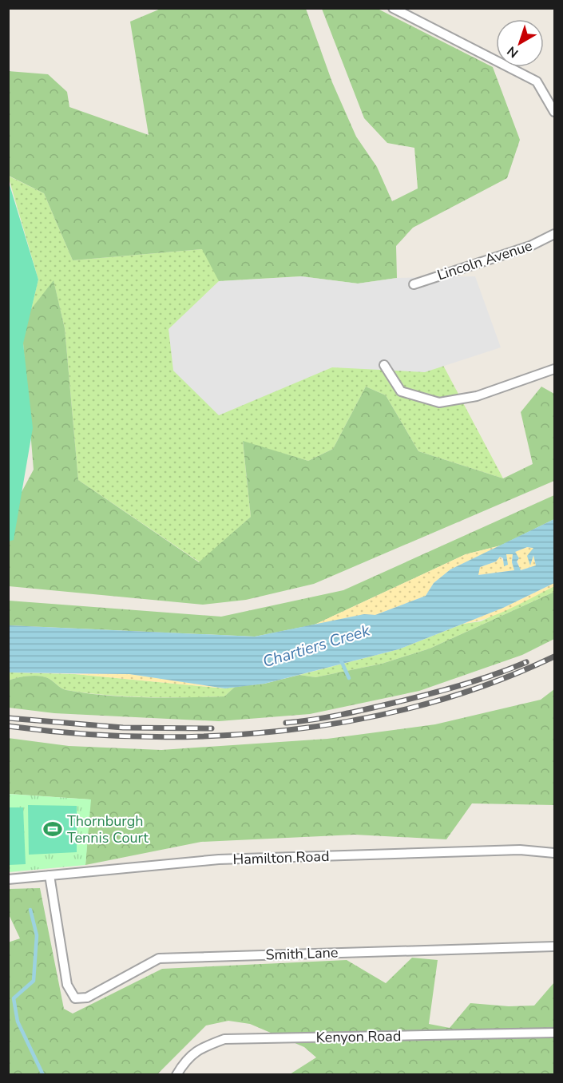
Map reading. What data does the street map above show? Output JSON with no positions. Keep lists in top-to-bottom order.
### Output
{
  "streets": {
    "street": [
      "Lincoln Avenue",
      "Hamilton Road",
      "Smith Lane",
      "Kenyon Road"
    ]
  },
  "crossings": [
    ["Hamilton Road", "Smith Lane"]
  ],
  "water": ["Chartiers Creek"],
  "places": {
    "sports": ["Thornburgh Tennis Court"]
  },
  "north": "bottom left"
}
